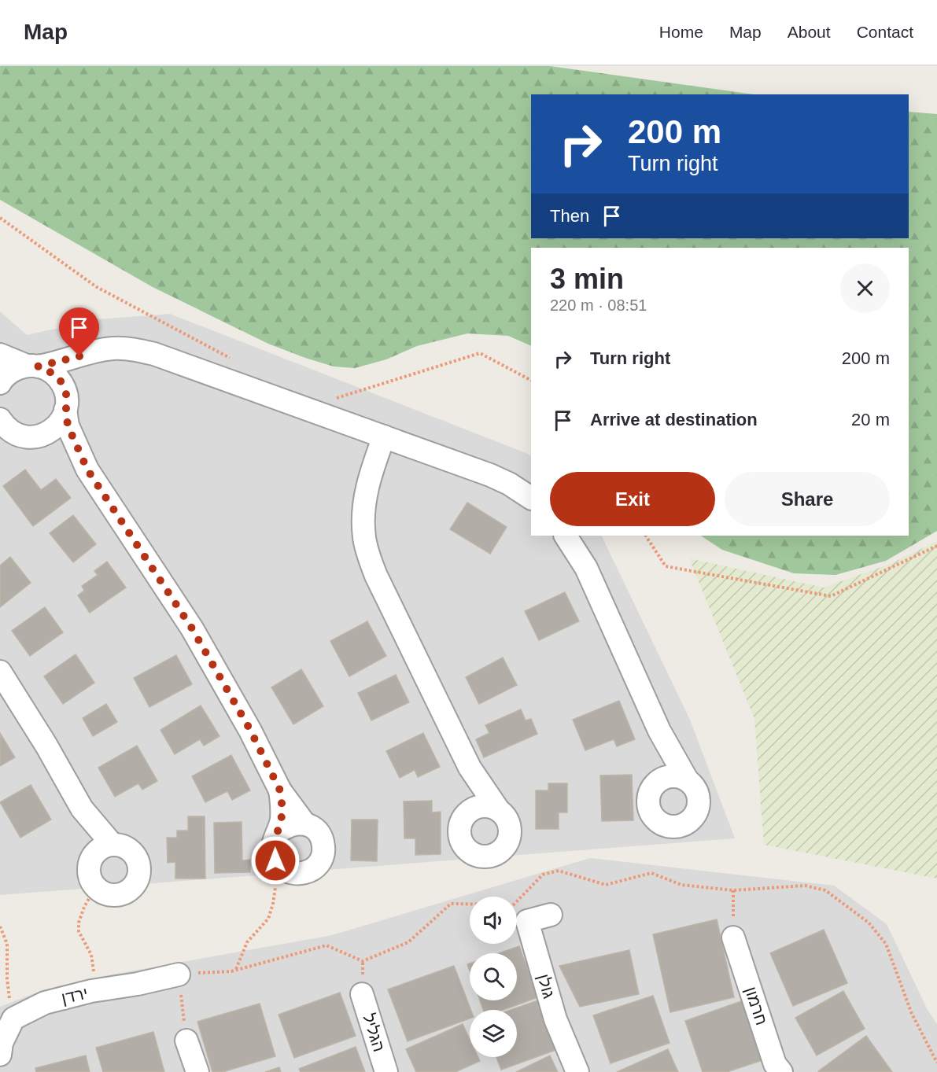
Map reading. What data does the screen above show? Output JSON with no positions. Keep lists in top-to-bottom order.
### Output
{
  "streets": {
    "street": [
      "גולן",
      "ירדן",
      "חרמון",
      "הגליל"
    ]
  },
  "page": {
    "header": "Map",
    "nav": [
      "Home",
      "Map",
      "About",
      "Contact"
    ],
    "turn": ["200 m", "Turn right"],
    "then": "Then",
    "heading": ["3 min", "220 m · 08:51"],
    "list": [
      {
        "name": "Turn right",
        "value": "200 m"
      },
      {
        "name": "Arrive at destination",
        "value": "20 m"
      }
    ],
    "buttons": ["Exit", "Share"]
  }
}
